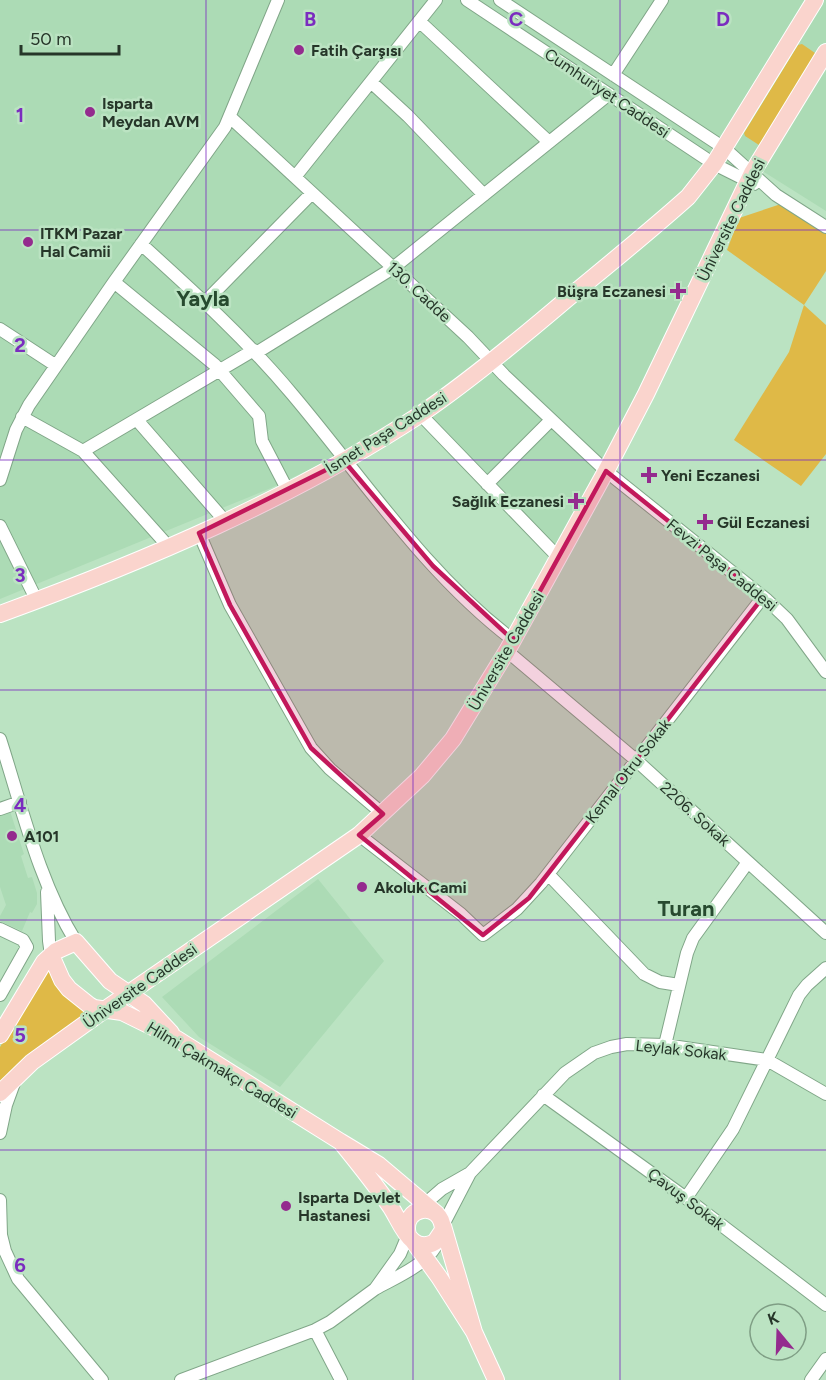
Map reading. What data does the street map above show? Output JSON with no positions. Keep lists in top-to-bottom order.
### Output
{
  "streets": {
    "main road": ["Üniversite Caddesi", "İsmet Paşa Caddesi", "Hilmi Çakmakçı Caddesi"],
    "street": [
      "Cumhuriyet Caddesi",
      "130. Cadde",
      "Fevzi Paşa Caddesi",
      "Kemal Otru Sokak",
      "2206. Sokak",
      "Leylak Sokak",
      "Çavuş Sokak"
    ]
  },
  "crossings": [
    ["Cumhuriyet Caddesi", "Üniversite Caddesi"],
    ["Cumhuriyet Caddesi", "İsmet Paşa Caddesi"],
    ["Üniversite Caddesi", "130. Cadde"],
    ["Üniversite Caddesi", "Fevzi Paşa Caddesi"],
    ["Üniversite Caddesi", "Kemal Otru Sokak"],
    ["Üniversite Caddesi", "2206. Sokak"],
    ["Üniversite Caddesi", "Hilmi Çakmakçı Caddesi"],
    ["130. Cadde", "İsmet Paşa Caddesi"],
    ["130. Cadde", "Fevzi Paşa Caddesi"],
    ["İsmet Paşa Caddesi", "2206. Sokak"],
    ["Fevzi Paşa Caddesi", "Kemal Otru Sokak"],
    ["Kemal Otru Sokak", "2206. Sokak"],
    ["Leylak Sokak", "Hilmi Çakmakçı Caddesi"],
    ["Leylak Sokak", "Çavuş Sokak"]
  ],
  "districts": ["Yayla", "Turan"],
  "places": {
    "other": [
      "Fatih Çarşısı",
      "Isparta Meydan AVM",
      "ITKM Pazar Hal Camii",
      "A101",
      "Akoluk Cami",
      "Isparta Devlet Hastanesi"
    ],
    "health": [
      "Büşra Eczanesi",
      "Yeni Eczanesi",
      "Sağlık Eczanesi",
      "Gül Eczanesi"
    ]
  },
  "scale_bar": "50 m",
  "north": "top",
  "grid": {
    "columns": ["B", "C", "D"],
    "rows": [
      "1",
      "2",
      "3",
      "4",
      "5",
      "6"
    ]
  }
}
